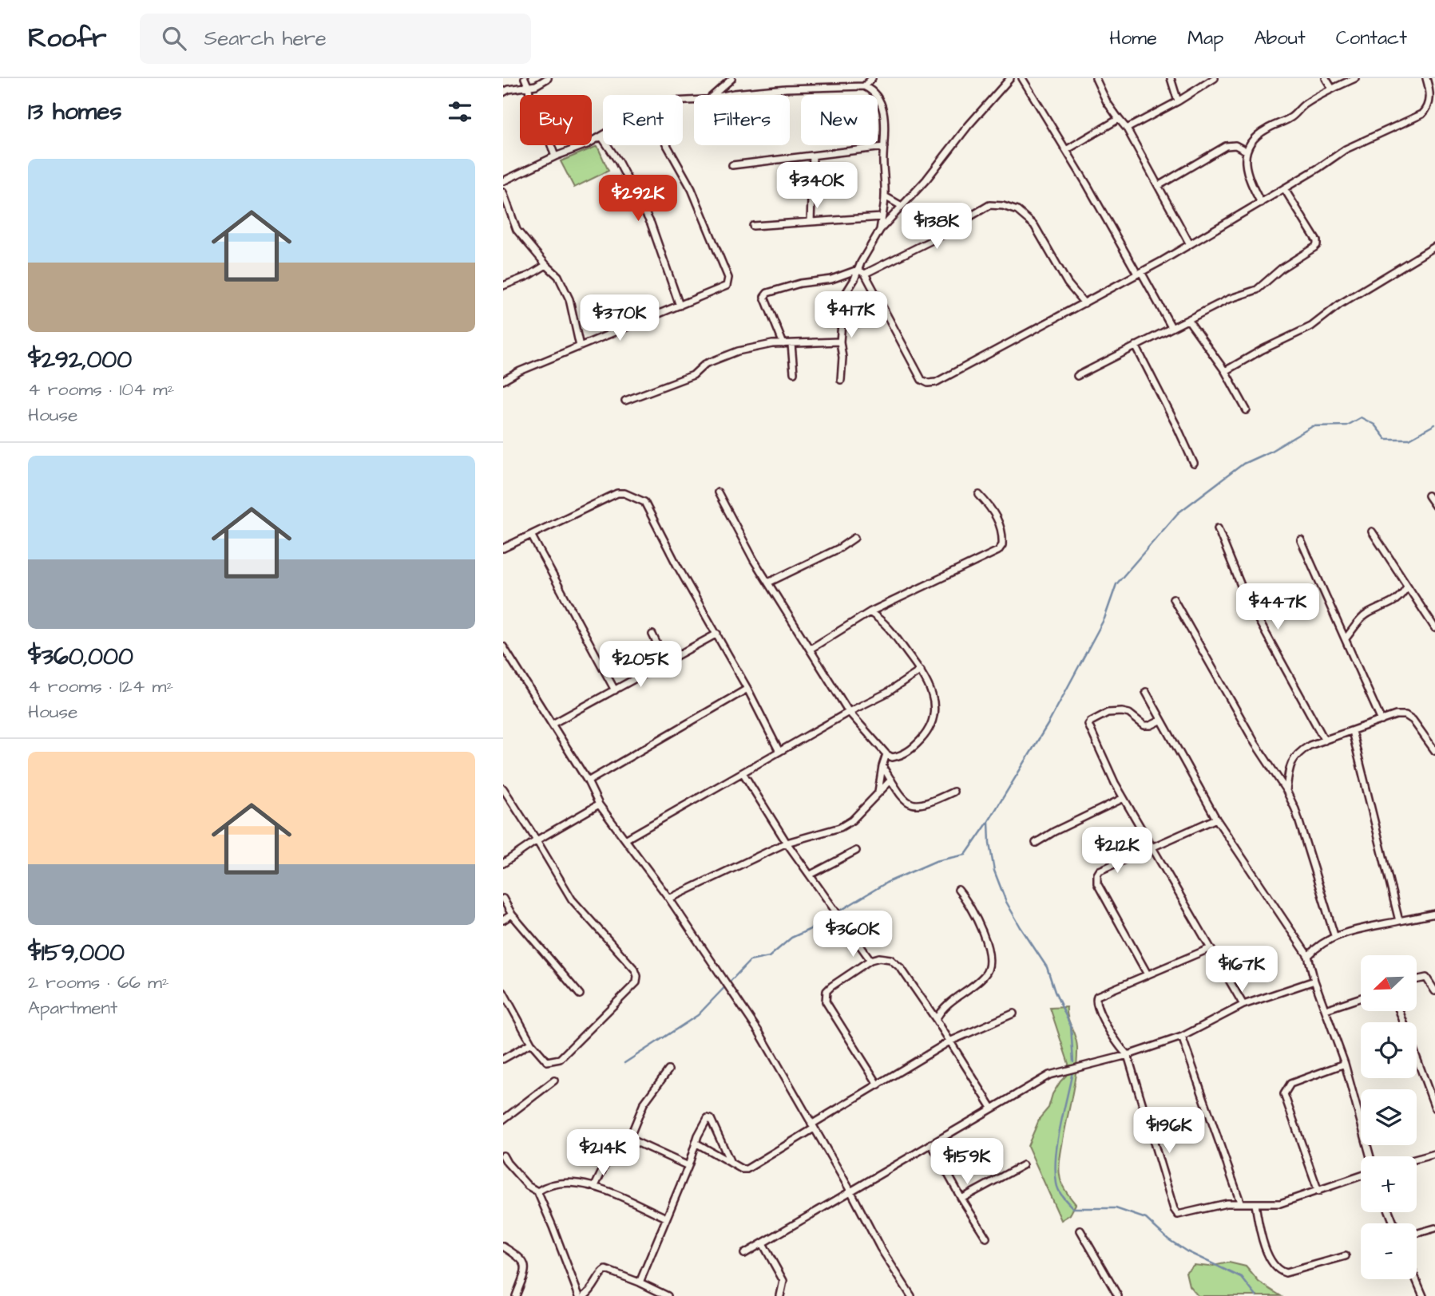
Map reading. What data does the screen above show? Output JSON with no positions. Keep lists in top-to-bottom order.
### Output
{
  "north": "bottom left",
  "page": {
    "header": "Roofr",
    "search": "Search here",
    "nav": [
      "Home",
      "Map",
      "About",
      "Contact"
    ],
    "heading": "13 homes",
    "chip": [
      "Buy",
      "Rent",
      "Filters",
      "New"
    ],
    "list": [
      {
        "name": "$292,000",
        "note": "4 rooms · 104 m² · House"
      },
      {
        "name": "$360,000",
        "note": "4 rooms · 124 m² · House"
      },
      {
        "name": "$159,000",
        "note": "2 rooms · 66 m² · Apartment"
      }
    ],
    "price": [
      "$340K",
      "$292K",
      "$138K",
      "$417K",
      "$370K",
      "$447K",
      "$205K",
      "$212K",
      "$360K",
      "$167K",
      "$196K",
      "$214K",
      "$159K"
    ],
    "map_buttons": ["+", "−"]
  }
}
